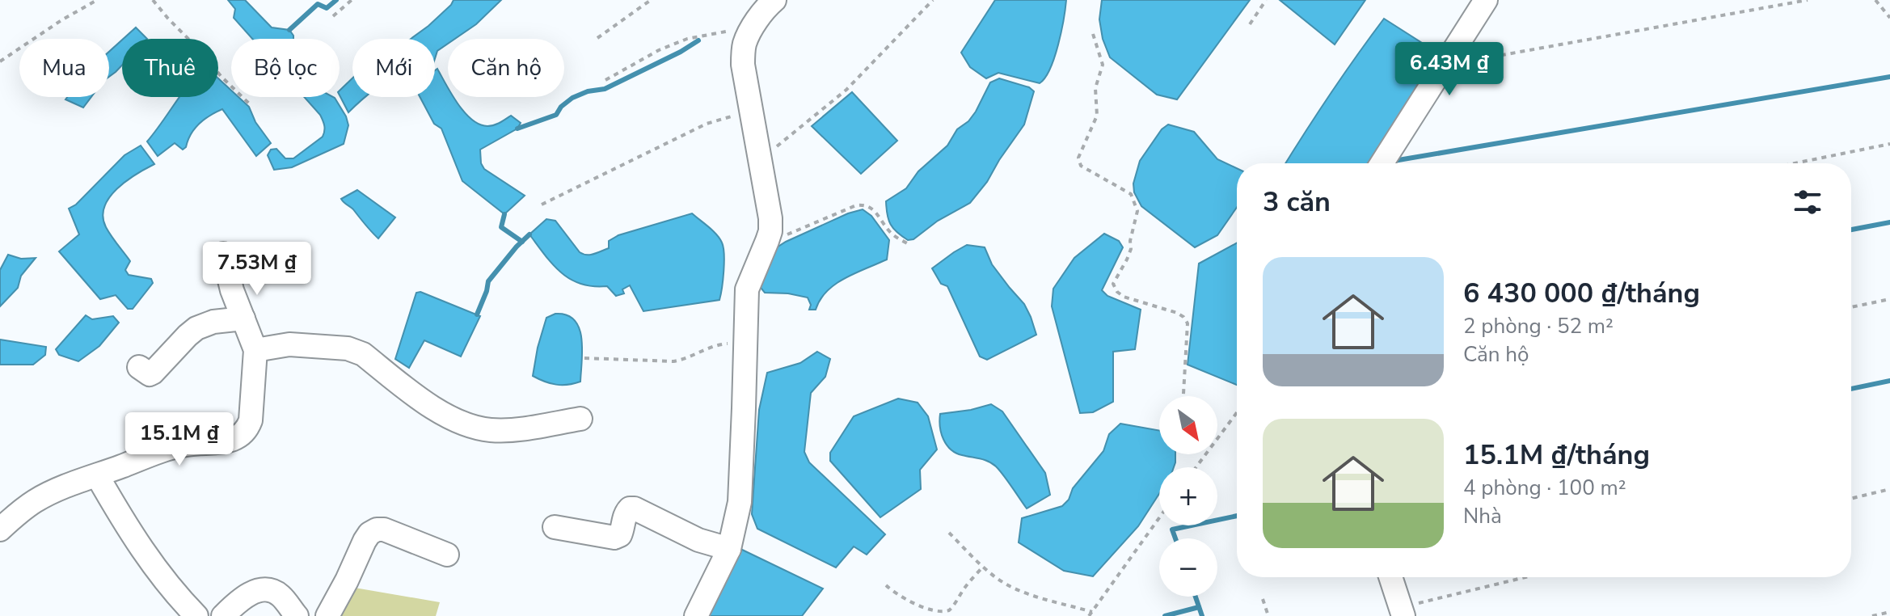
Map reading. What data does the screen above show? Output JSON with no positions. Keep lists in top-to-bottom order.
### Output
{
  "north": "bottom right",
  "page": {
    "chip": [
      "Mua",
      "Thuê",
      "Bộ lọc",
      "Mới",
      "Căn hộ"
    ],
    "price": ["6.43M ₫", "7.53M ₫", "15.1M ₫"],
    "heading": "3 căn",
    "list": [
      {
        "name": "6 430 000 ₫/tháng",
        "note": "2 phòng · 52 m² · Căn hộ"
      },
      {
        "name": "15.1M ₫/tháng",
        "note": "4 phòng · 100 m² · Nhà"
      }
    ],
    "map_buttons": ["+", "−"]
  }
}
